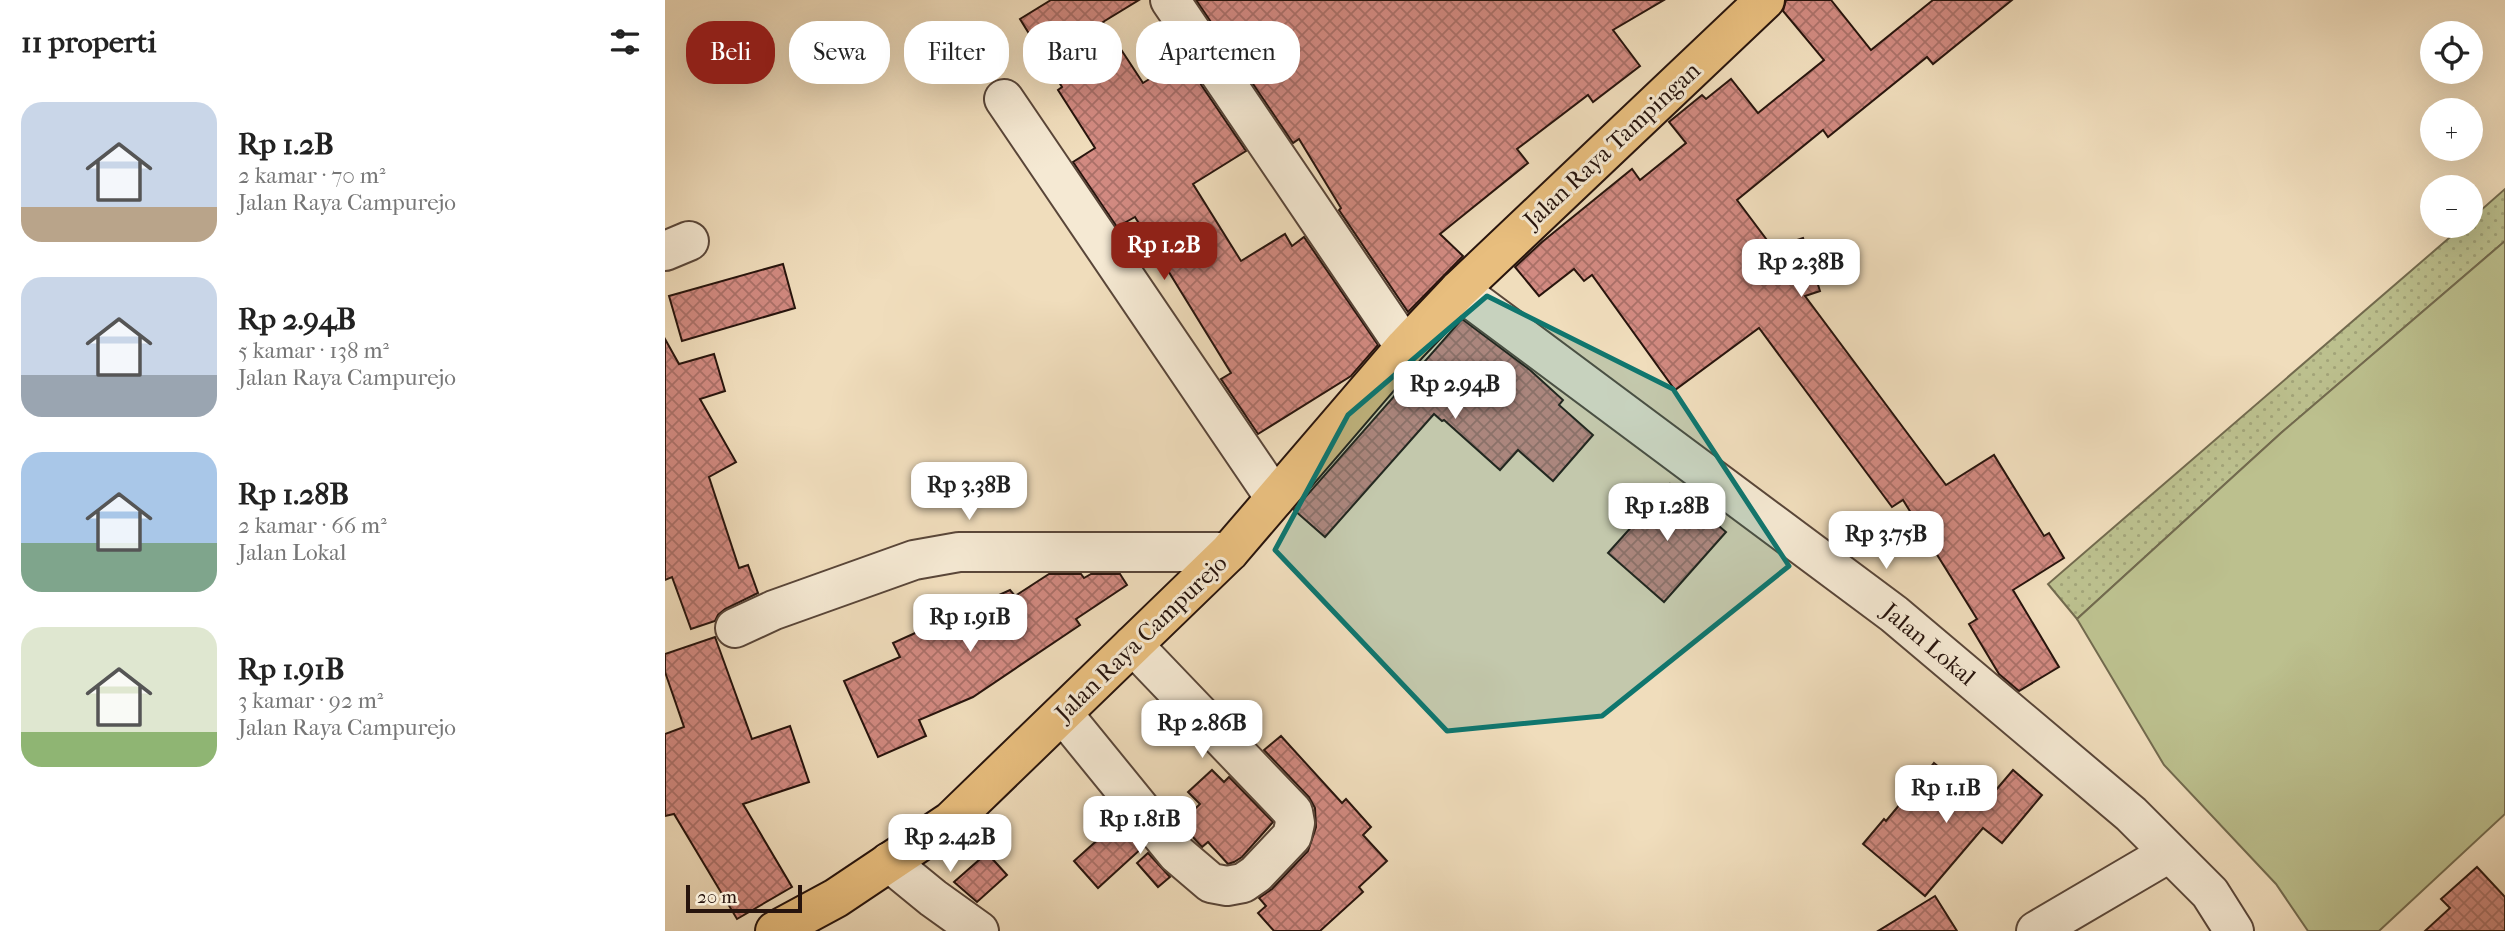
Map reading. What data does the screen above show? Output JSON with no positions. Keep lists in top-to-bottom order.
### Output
{
  "streets": {
    "main road": ["Jalan Raya Tampingan", "Jalan Raya Campurejo"],
    "street": ["Jalan Lokal"]
  },
  "crossings": [
    ["Jalan Raya Tampingan", "Jalan Raya Campurejo"],
    ["Jalan Raya Tampingan", "Jalan Lokal"],
    ["Jalan Raya Campurejo", "Jalan Lokal"]
  ],
  "scale_bar": "20 m",
  "page": {
    "heading": "11 properti",
    "map_buttons": ["+", "−"],
    "chip": [
      "Beli",
      "Sewa",
      "Filter",
      "Baru",
      "Apartemen"
    ],
    "list": [
      {
        "name": "Rp 1.2B",
        "note": "2 kamar · 70 m² · Jalan Raya Campurejo"
      },
      {
        "name": "Rp 2.94B",
        "note": "5 kamar · 138 m² · Jalan Raya Campurejo"
      },
      {
        "name": "Rp 1.28B",
        "note": "2 kamar · 66 m² · Jalan Lokal"
      },
      {
        "name": "Rp 1.91B",
        "note": "3 kamar · 92 m² · Jalan Raya Campurejo"
      }
    ],
    "price": [
      "Rp 1.2B",
      "Rp 2.38B",
      "Rp 2.94B",
      "Rp 3.38B",
      "Rp 1.28B",
      "Rp 3.75B",
      "Rp 1.91B",
      "Rp 2.86B",
      "Rp 1.1B",
      "Rp 1.81B",
      "Rp 2.42B"
    ],
    "scale": "20 m"
  }
}
